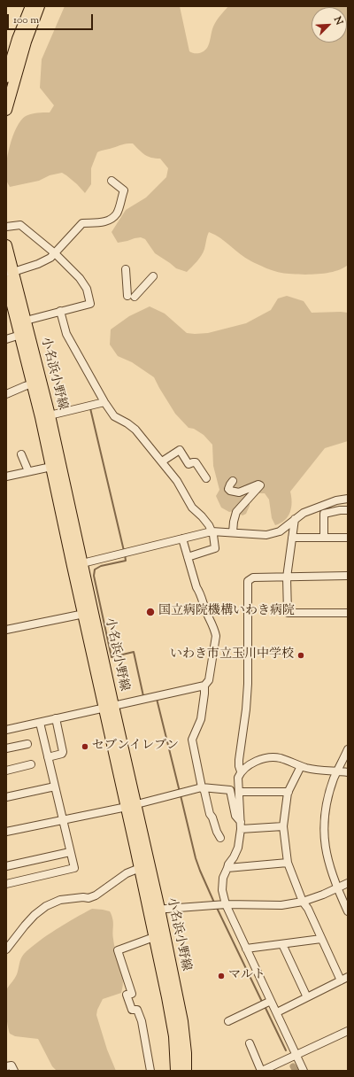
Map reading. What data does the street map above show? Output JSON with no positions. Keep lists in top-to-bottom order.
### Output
{
  "streets": {
    "main road": ["小名浜小野線"]
  },
  "places": [
    "国立病院機構いわき病院",
    "いわき市立玉川中学校",
    "セブンイレブン",
    "マルト"
  ],
  "scale_bar": "100 m",
  "north": "top right"
}
